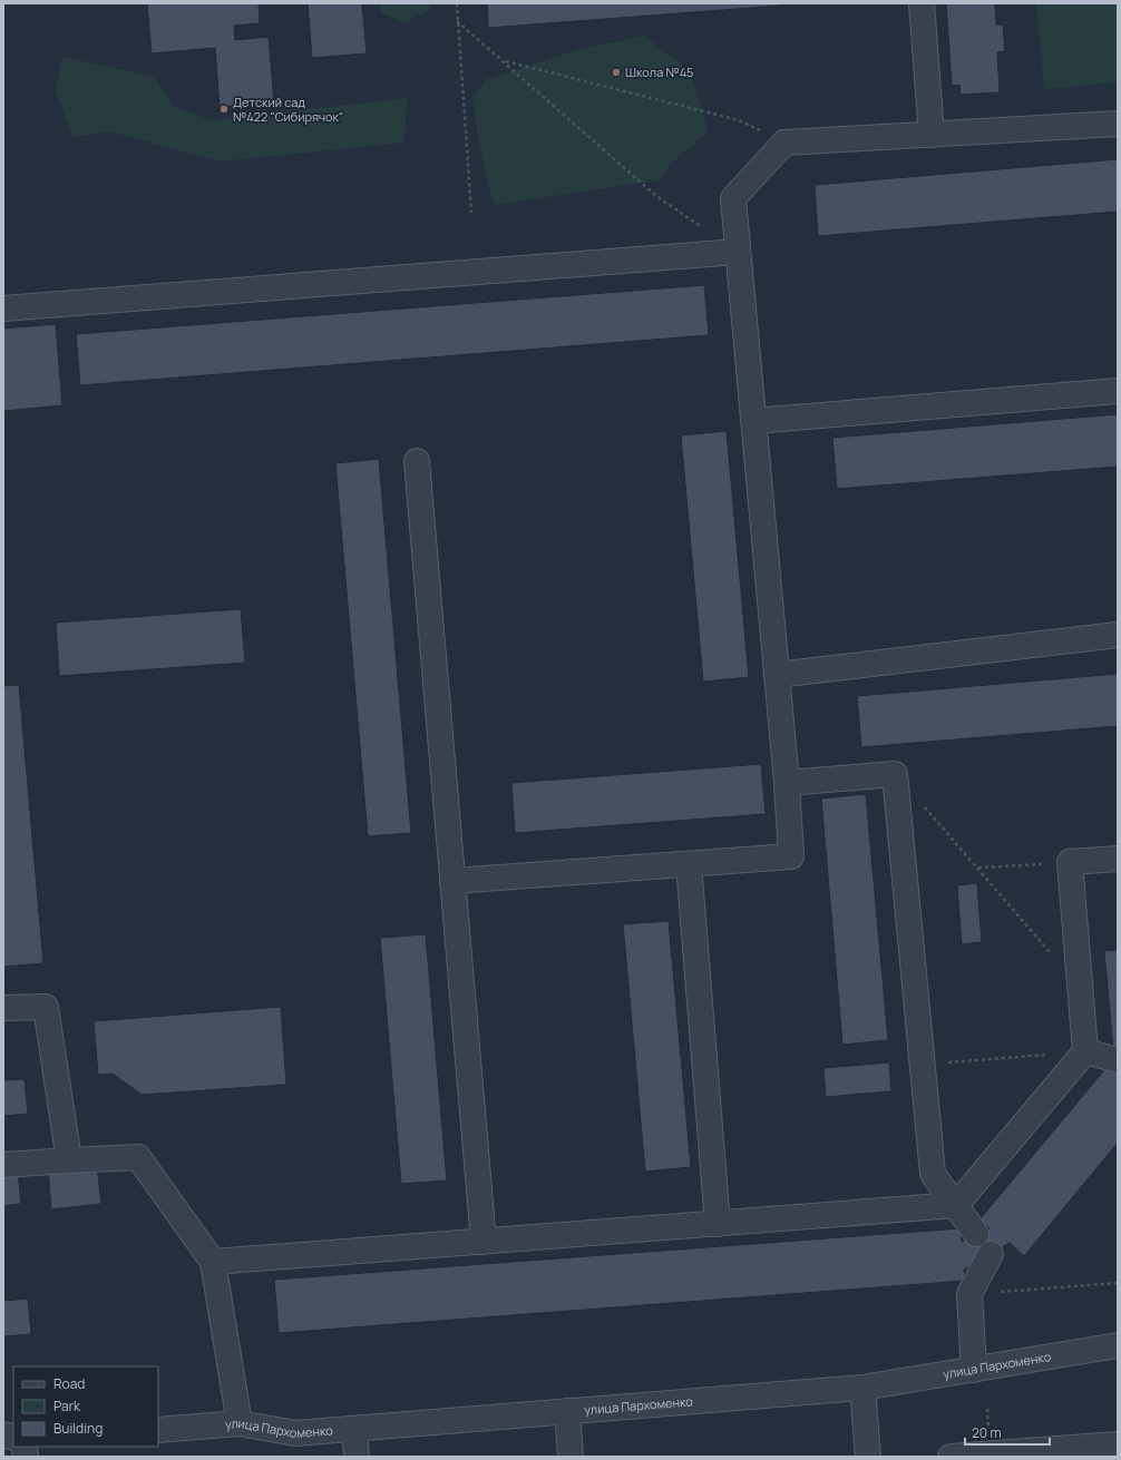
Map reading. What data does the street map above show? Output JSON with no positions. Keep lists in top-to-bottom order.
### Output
{
  "streets": {
    "street": ["улица Пархоменко"]
  },
  "places": ["Школа №45", "Детский сад №422 \"Сибирячок\""],
  "legend": ["Road", "Park", "Building"],
  "scale_bar": "20 m"
}
